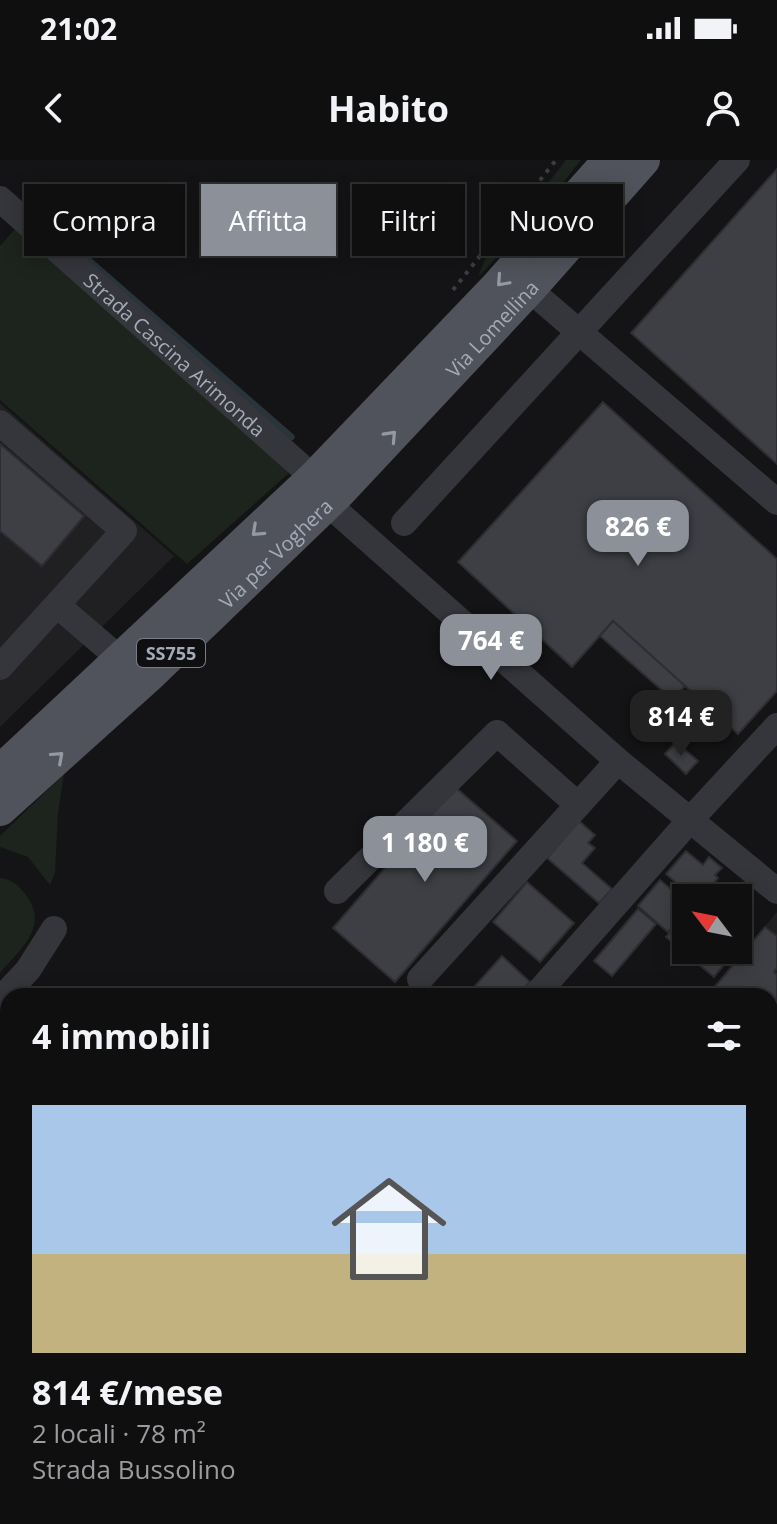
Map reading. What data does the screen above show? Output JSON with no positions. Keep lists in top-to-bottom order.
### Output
{
  "streets": {
    "main road": ["Via Lomellina", "Via per Voghera", "SS755"],
    "street": ["Strada Cascina Arimonda"]
  },
  "crossings": [
    ["Via Lomellina", "Strada Cascina Arimonda"],
    ["Via Lomellina", "Via per Voghera"],
    ["Strada Cascina Arimonda", "Via per Voghera"]
  ],
  "north": "top left",
  "page": {
    "status": "21:02",
    "header": "Habito",
    "chip": [
      "Compra",
      "Affitta",
      "Filtri",
      "Nuovo"
    ],
    "price": [
      "826 €",
      "764 €",
      "814 €",
      "1 180 €"
    ],
    "heading": "4 immobili",
    "list": [
      {
        "name": "814 €/mese",
        "note": "2 locali · 78 m² · Strada Bussolino"
      }
    ]
  }
}
